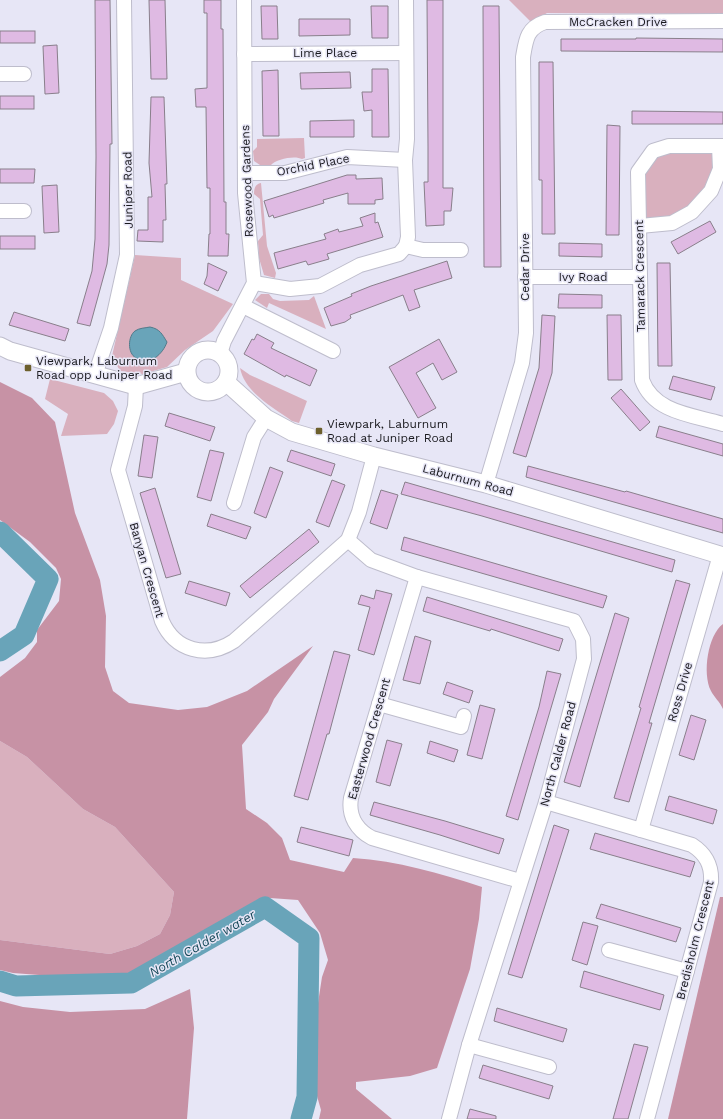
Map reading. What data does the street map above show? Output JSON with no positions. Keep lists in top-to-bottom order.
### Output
{
  "streets": {
    "street": [
      "McCracken Drive",
      "Lime Place",
      "Orchid Place",
      "Rosewood Gardens",
      "Juniper Road",
      "Cedar Drive",
      "Tamarack Crescent",
      "Ivy Road",
      "Laburnum Road",
      "Banyan Crescent",
      "Ross Drive",
      "Easterwood Crescent",
      "North Calder Road",
      "Bredisholm Crescent"
    ]
  },
  "crossings": [
    ["McCracken Drive", "Cedar Drive"],
    ["Lime Place", "Rosewood Gardens"],
    ["Orchid Place", "Rosewood Gardens"],
    ["Cedar Drive", "Ivy Road"],
    ["Cedar Drive", "Laburnum Road"],
    ["Tamarack Crescent", "Ivy Road"],
    ["Laburnum Road", "Banyan Crescent"],
    ["Laburnum Road", "Ross Drive"],
    ["Banyan Crescent", "North Calder Road"],
    ["Ross Drive", "Bredisholm Crescent"],
    ["Easterwood Crescent", "North Calder Road"],
    ["North Calder Road", "Bredisholm Crescent"]
  ],
  "water": ["North Calder water"],
  "places": {
    "transit": ["Viewpark, Laburnum Road opp Juniper Road", "Viewpark, Laburnum Road at Juniper Road"]
  }
}
